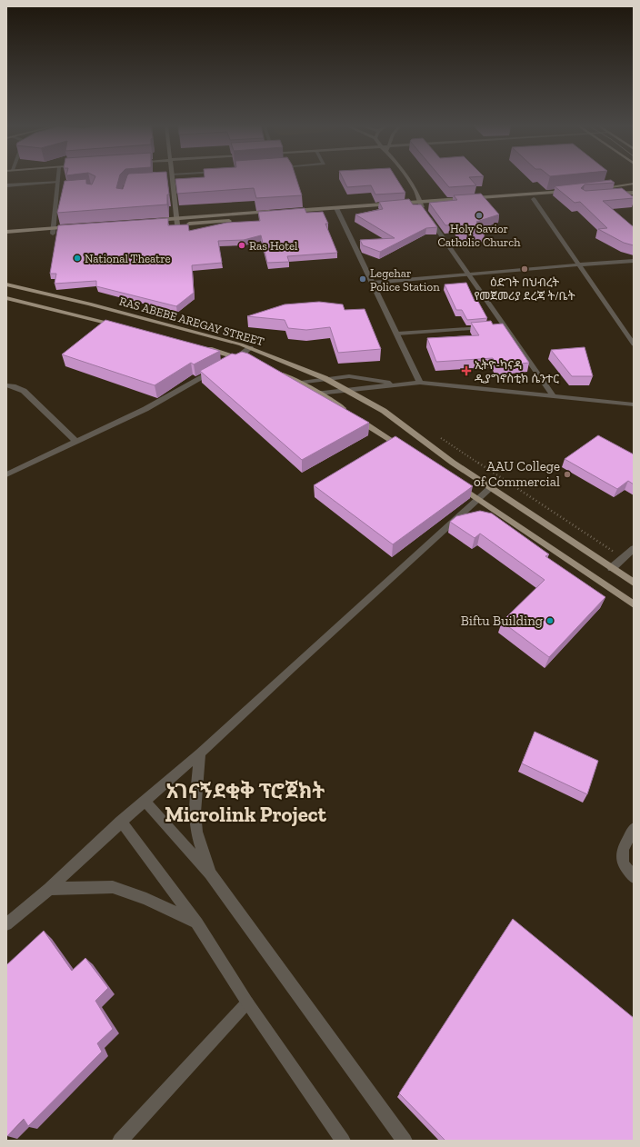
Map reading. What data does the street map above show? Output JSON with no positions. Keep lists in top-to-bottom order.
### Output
{
  "streets": {
    "main road": ["RAS ABEBE AREGAY STREET"]
  },
  "districts": ["አገናኝደቂቅ ፕሮጀክት Microlink Project"],
  "places": {
    "other": [
      "Holy Savior Catholic Church",
      "Ras Hotel",
      "National Theatre",
      "ዕድገት በህብረት የመጀመሪያ ደረጃ ት/ቤት",
      "Legehar Police Station",
      "AAU College of Commercial",
      "Biftu Building"
    ],
    "health": ["ኢትዮ-ካናዳ ዲያግኖስቲክ ሴንተር"]
  }
}
